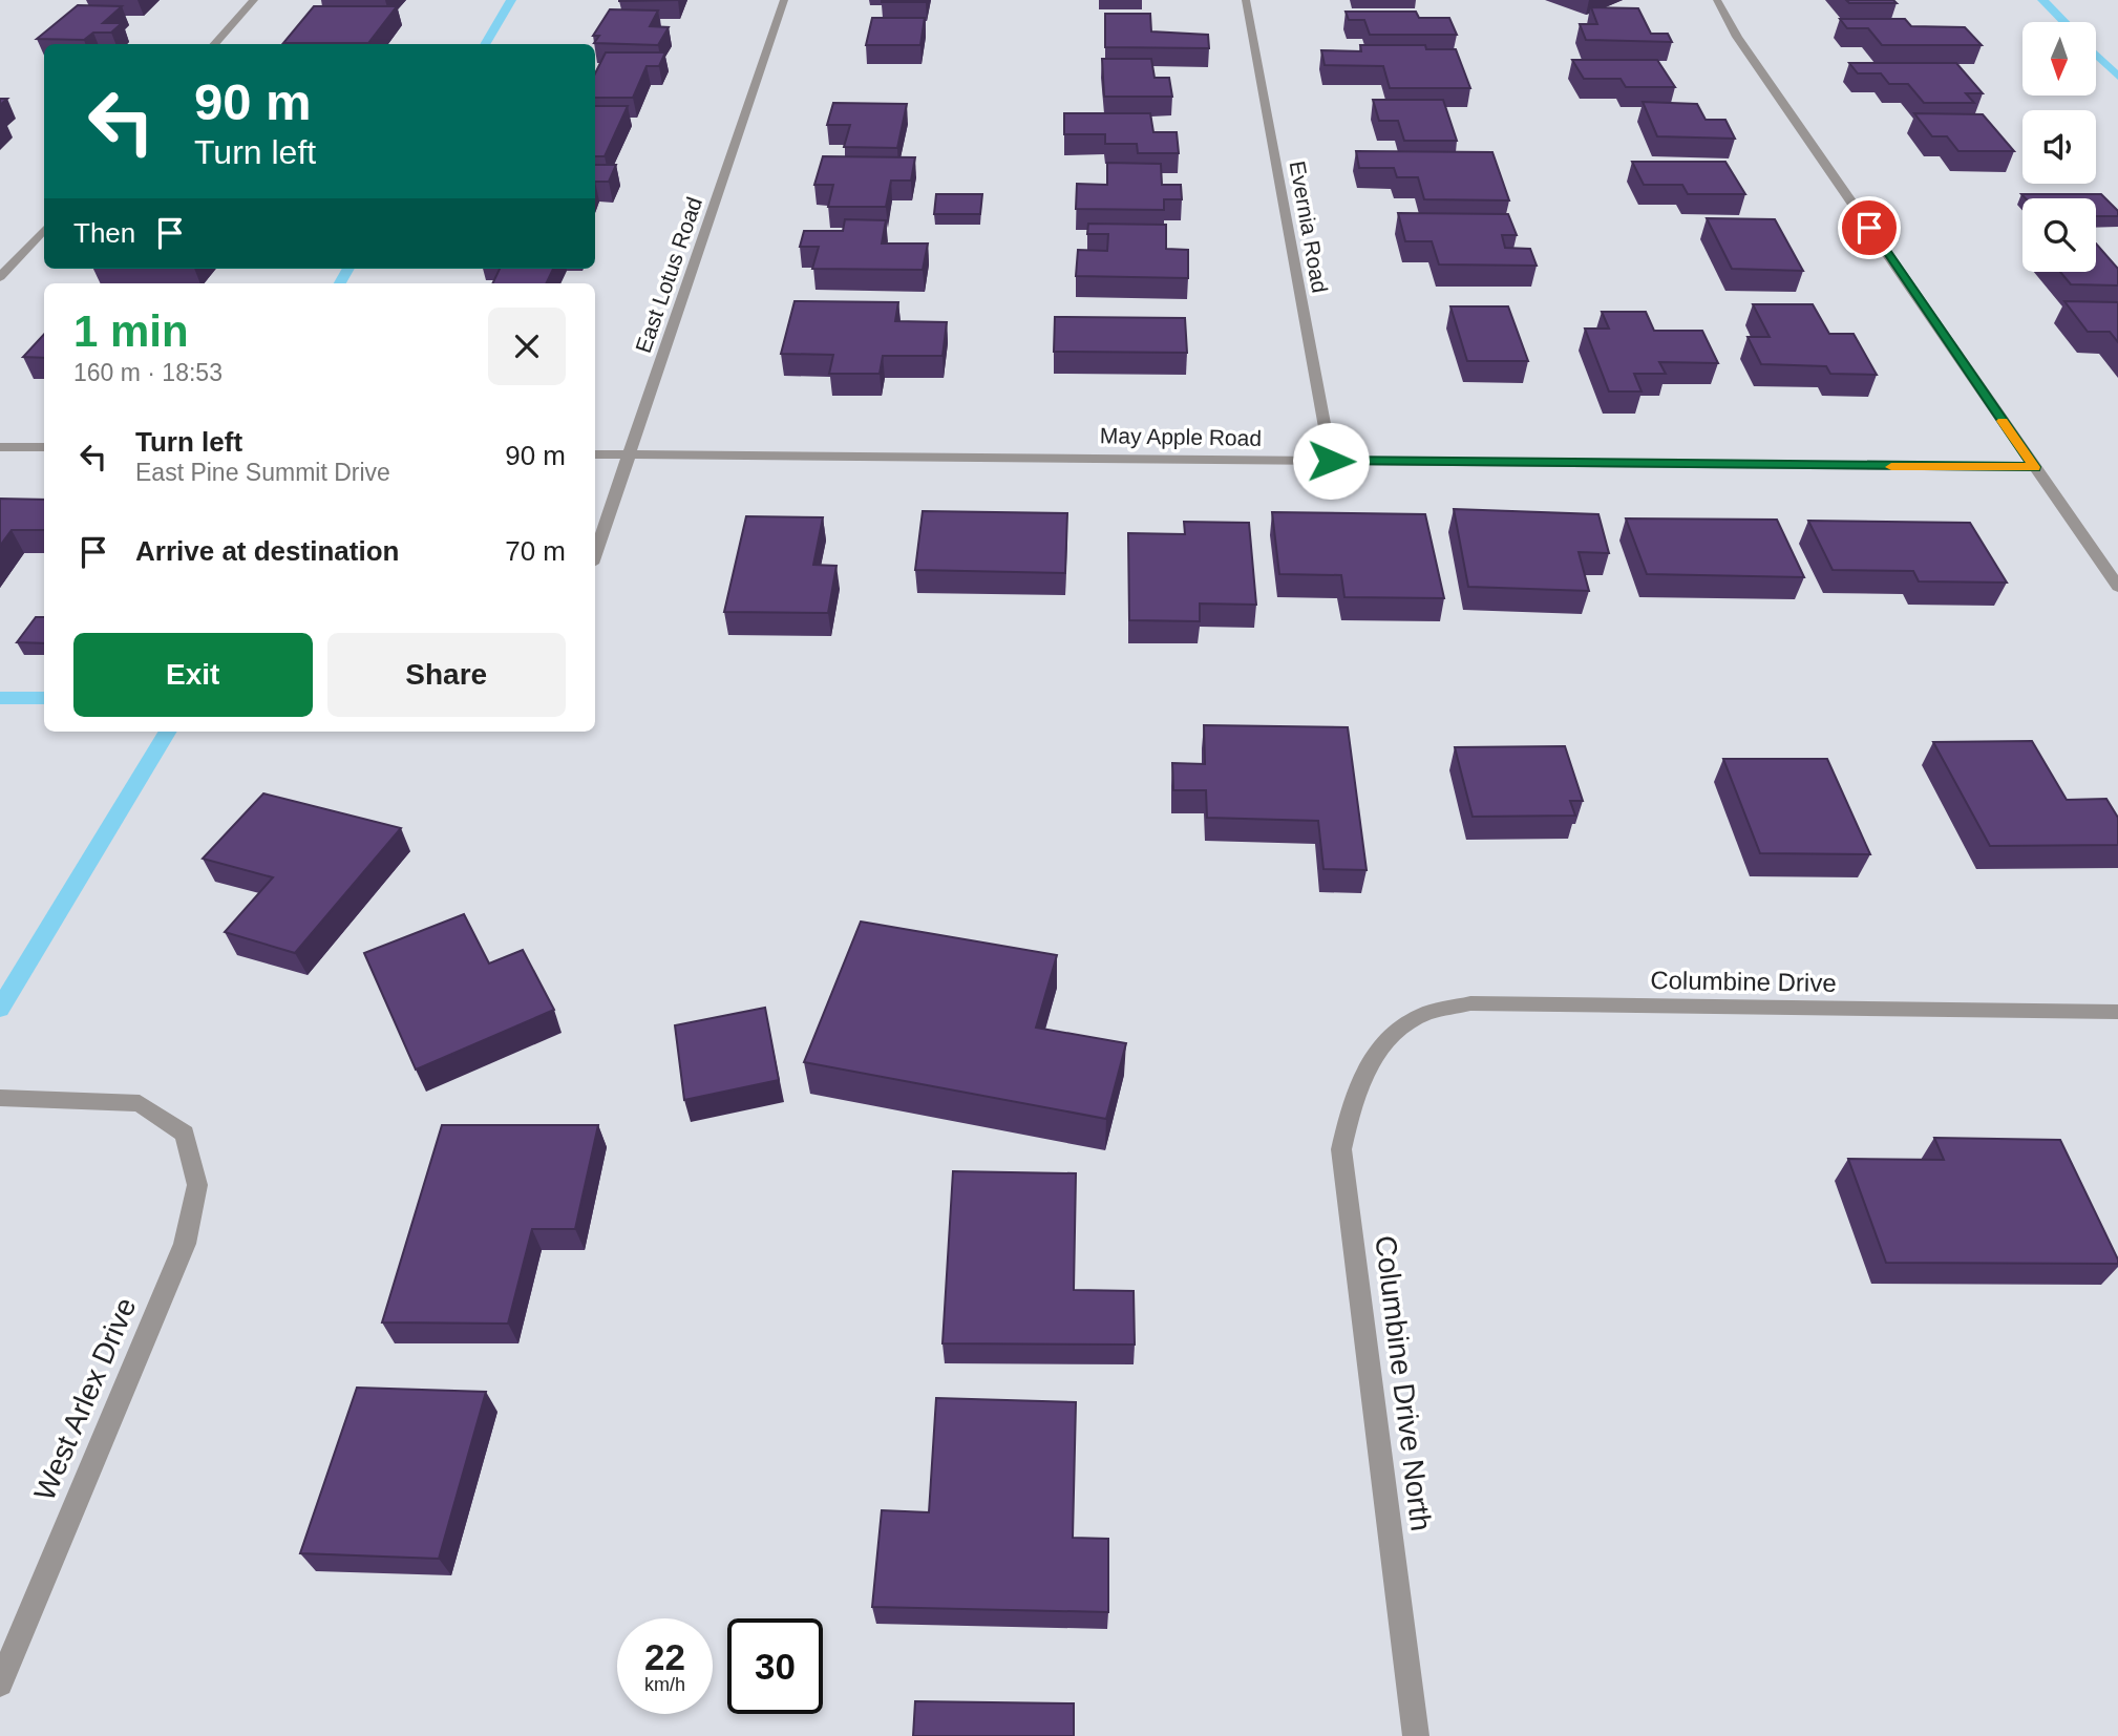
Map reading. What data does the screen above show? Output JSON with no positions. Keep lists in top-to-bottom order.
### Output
{
  "streets": {
    "street": [
      "Evernia Road",
      "East Lotus Road",
      "May Apple Road",
      "Columbine Drive",
      "Columbine Drive North",
      "West Arlex Drive"
    ]
  },
  "crossings": [
    ["Evernia Road", "May Apple Road"],
    ["East Lotus Road", "May Apple Road"],
    ["Columbine Drive", "Columbine Drive North"]
  ],
  "north": "bottom",
  "page": {
    "turn": ["90 m", "Turn left"],
    "then": "Then",
    "heading": ["1 min", "160 m · 18:53"],
    "list": [
      {
        "name": "Turn left",
        "note": "East Pine Summit Drive",
        "value": "90 m"
      },
      {
        "name": "Arrive at destination",
        "value": "70 m"
      }
    ],
    "buttons": ["Exit", "Share"],
    "speed": "22 km/h",
    "limit": "30"
  }
}
